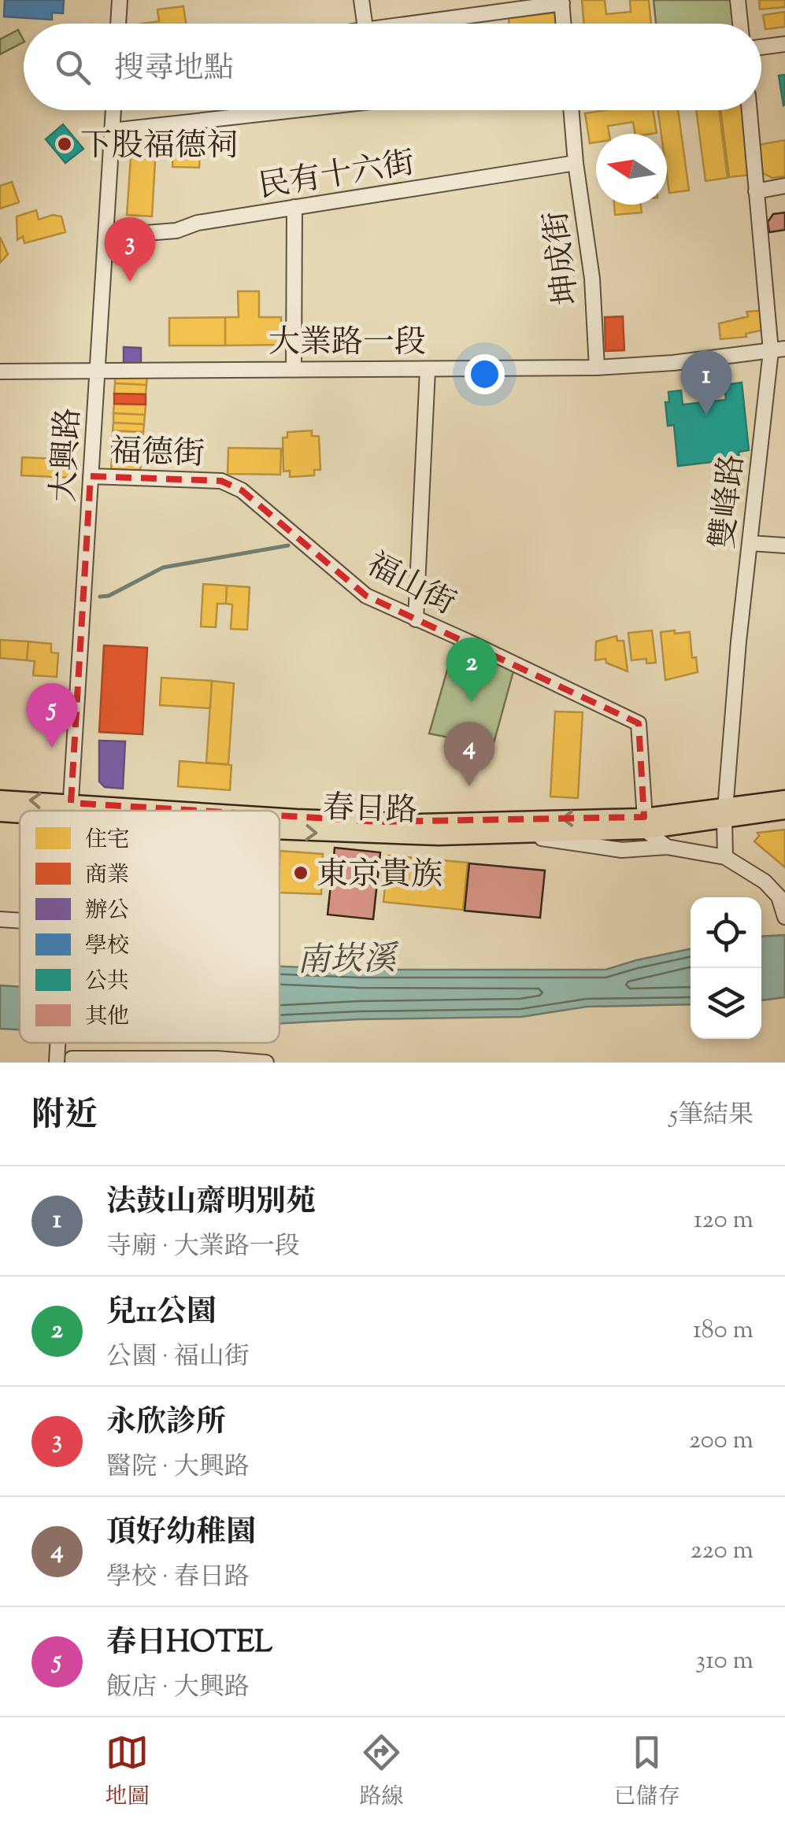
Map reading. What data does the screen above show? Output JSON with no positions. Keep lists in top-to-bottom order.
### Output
{
  "streets": {
    "main road": ["春日路"],
    "street": [
      "民有十六街",
      "坤成街",
      "大業路一段",
      "福德街",
      "大興路",
      "雙峰路",
      "福山街"
    ]
  },
  "crossings": [
    ["民有十六街", "坤成街"],
    ["民有十六街", "大興路"],
    ["坤成街", "大業路一段"],
    ["大業路一段", "大興路"],
    ["大業路一段", "雙峰路"],
    ["福德街", "大興路"],
    ["福德街", "福山街"],
    ["大興路", "春日路"],
    ["雙峰路", "春日路"],
    ["福山街", "春日路"]
  ],
  "water": ["南崁溪"],
  "places": ["下股福德祠", "東京貴族"],
  "legend": [
    "住宅",
    "商業",
    "辦公",
    "學校",
    "公共",
    "其他"
  ],
  "north": "left",
  "page": {
    "search": "搜尋地點",
    "pins": [
      "3",
      "1",
      "2",
      "5",
      "4"
    ],
    "heading": ["附近", "5筆結果"],
    "list": [
      {
        "mark": "1",
        "name": "法鼓山齋明別苑",
        "note": "寺廟 · 大業路一段",
        "value": "120 m"
      },
      {
        "mark": "2",
        "name": "兒11公園",
        "note": "公園 · 福山街",
        "value": "180 m"
      },
      {
        "mark": "3",
        "name": "永欣診所",
        "note": "醫院 · 大興路",
        "value": "200 m"
      },
      {
        "mark": "4",
        "name": "頂好幼稚園",
        "note": "學校 · 春日路",
        "value": "220 m"
      },
      {
        "mark": "5",
        "name": "春日HOTEL",
        "note": "飯店 · 大興路",
        "value": "310 m"
      }
    ],
    "nav": ["地圖", "路線", "已儲存"]
  }
}
